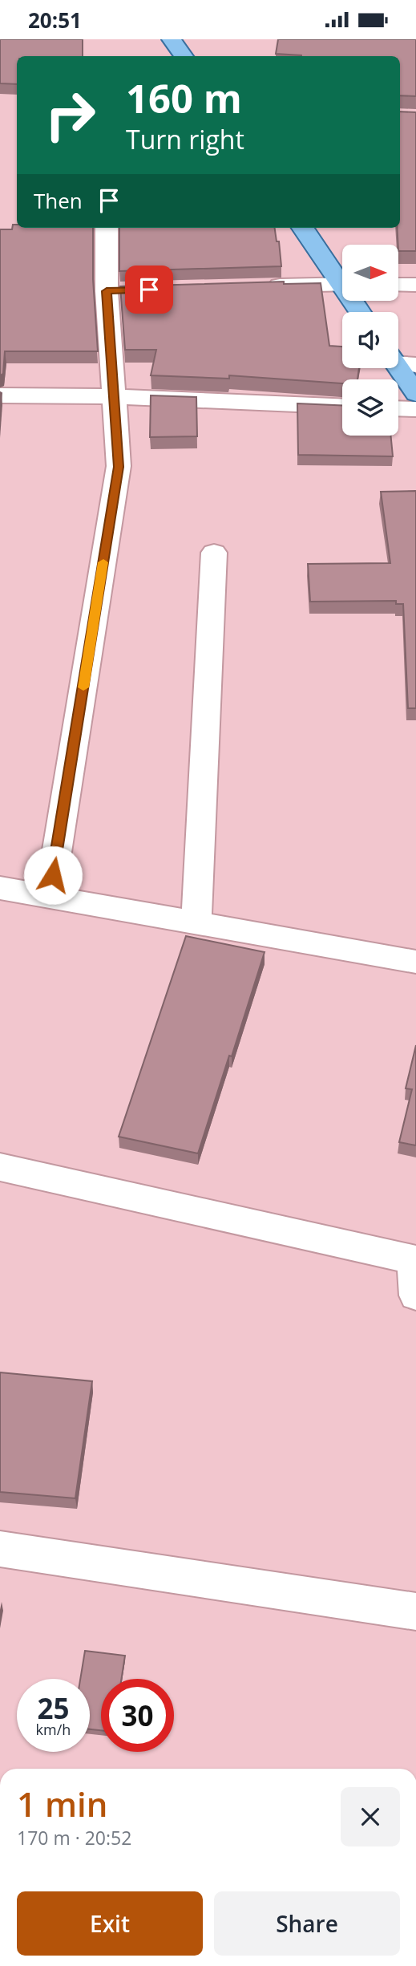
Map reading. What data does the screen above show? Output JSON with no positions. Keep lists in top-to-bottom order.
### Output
{
  "north": "right",
  "page": {
    "status": "20:51",
    "turn": ["160 m", "Turn right"],
    "then": "Then",
    "speed": "25 km/h",
    "limit": "30",
    "heading": ["1 min", "170 m · 20:52"],
    "buttons": ["Exit", "Share"]
  }
}
